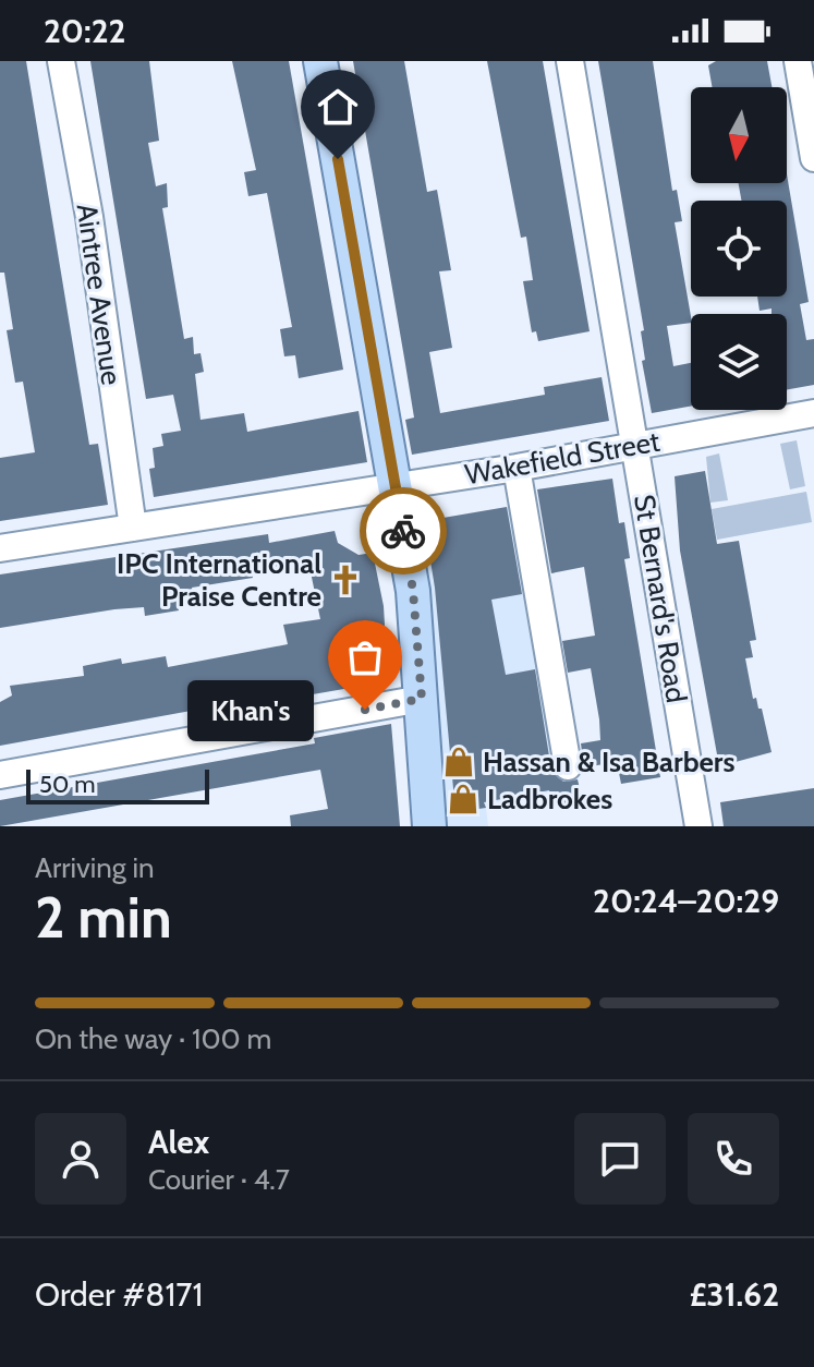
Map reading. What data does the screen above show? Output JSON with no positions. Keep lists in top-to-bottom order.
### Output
{
  "streets": {
    "street": ["Aintree Avenue", "Wakefield Street", "St Bernard's Road"]
  },
  "crossings": [
    ["Aintree Avenue", "Wakefield Street"],
    ["Wakefield Street", "St Bernard's Road"]
  ],
  "places": {
    "church": ["IPC International Praise Centre"],
    "other": ["Khan's"],
    "shop": ["Hassan & Isa Barbers", "Ladbrokes"]
  },
  "scale_bar": "50 m",
  "north": "bottom",
  "page": {
    "status": "20:22",
    "bubble": "Khan's",
    "scale": "50 m",
    "heading": ["2 min", "Arriving in", "20:24–20:29"],
    "panel": [
      "Alex",
      "Courier · 4.7",
      "Order #8171",
      "£31.62"
    ],
    "bar": "On the way · 100 m"
  }
}
